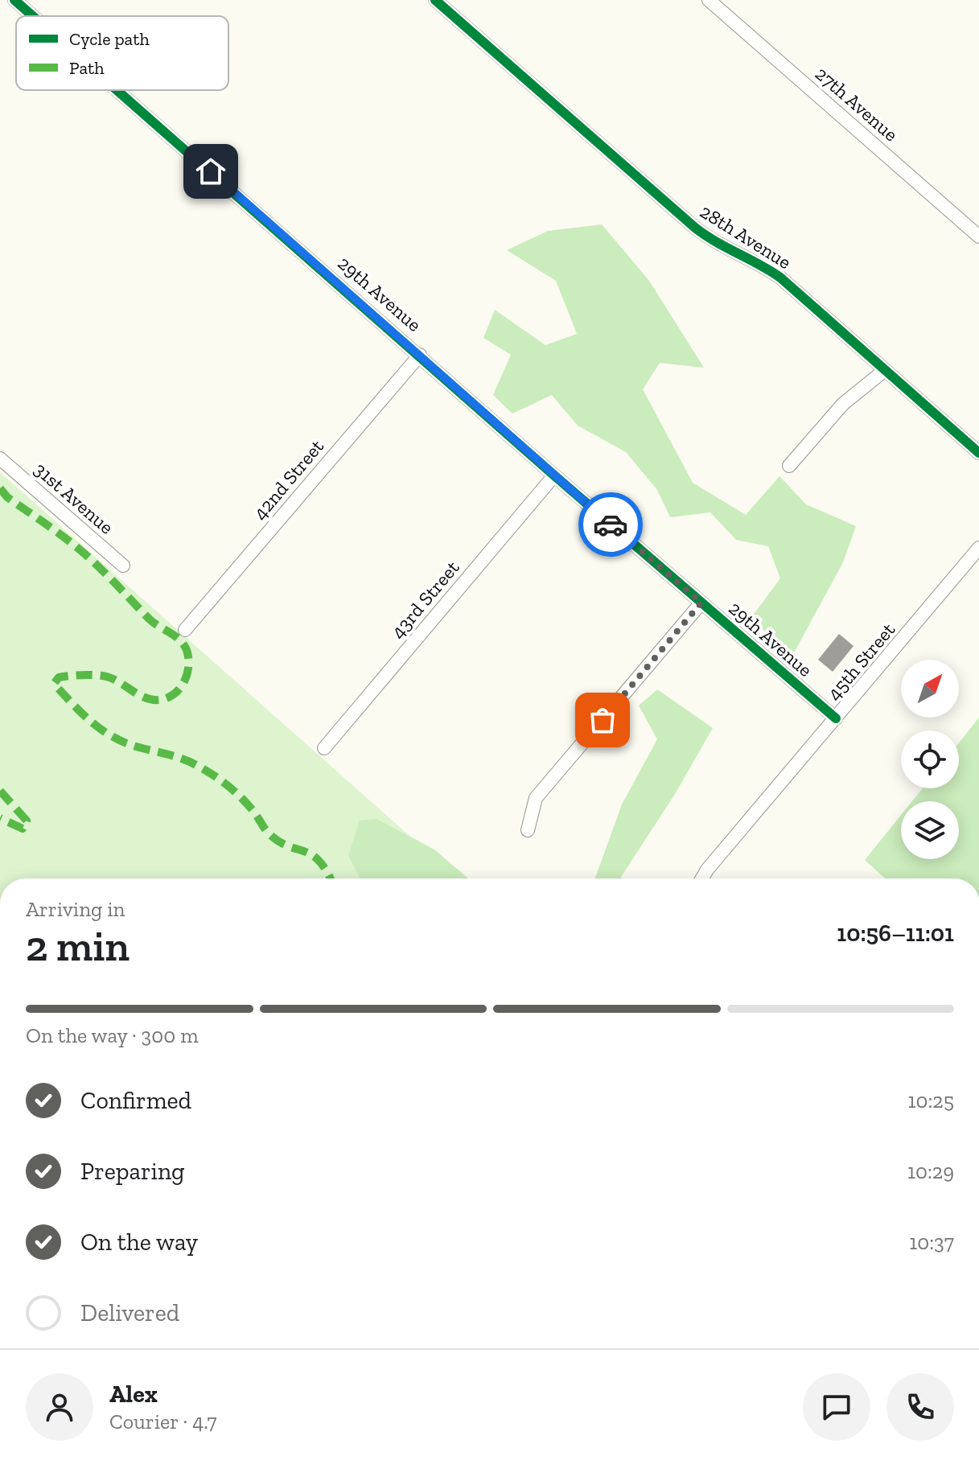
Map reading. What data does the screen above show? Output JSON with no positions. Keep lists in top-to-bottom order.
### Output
{
  "streets": {
    "street": [
      "27th Avenue",
      "28th Avenue",
      "29th Avenue",
      "42nd Street",
      "31st Avenue",
      "43rd Street",
      "45th Street"
    ]
  },
  "crossings": [
    ["29th Avenue", "42nd Street"],
    ["29th Avenue", "43rd Street"],
    ["29th Avenue", "45th Street"]
  ],
  "legend": ["Cycle path", "Path"],
  "north": "top right",
  "page": {
    "heading": ["2 min", "Arriving in", "10:56–11:01"],
    "panel": ["Alex", "Courier · 4.7"],
    "bar": "On the way · 300 m",
    "list": [
      ["Confirmed", "10:25"],
      ["Preparing", "10:29"],
      ["On the way", "10:37"],
      "Delivered"
    ]
  }
}
